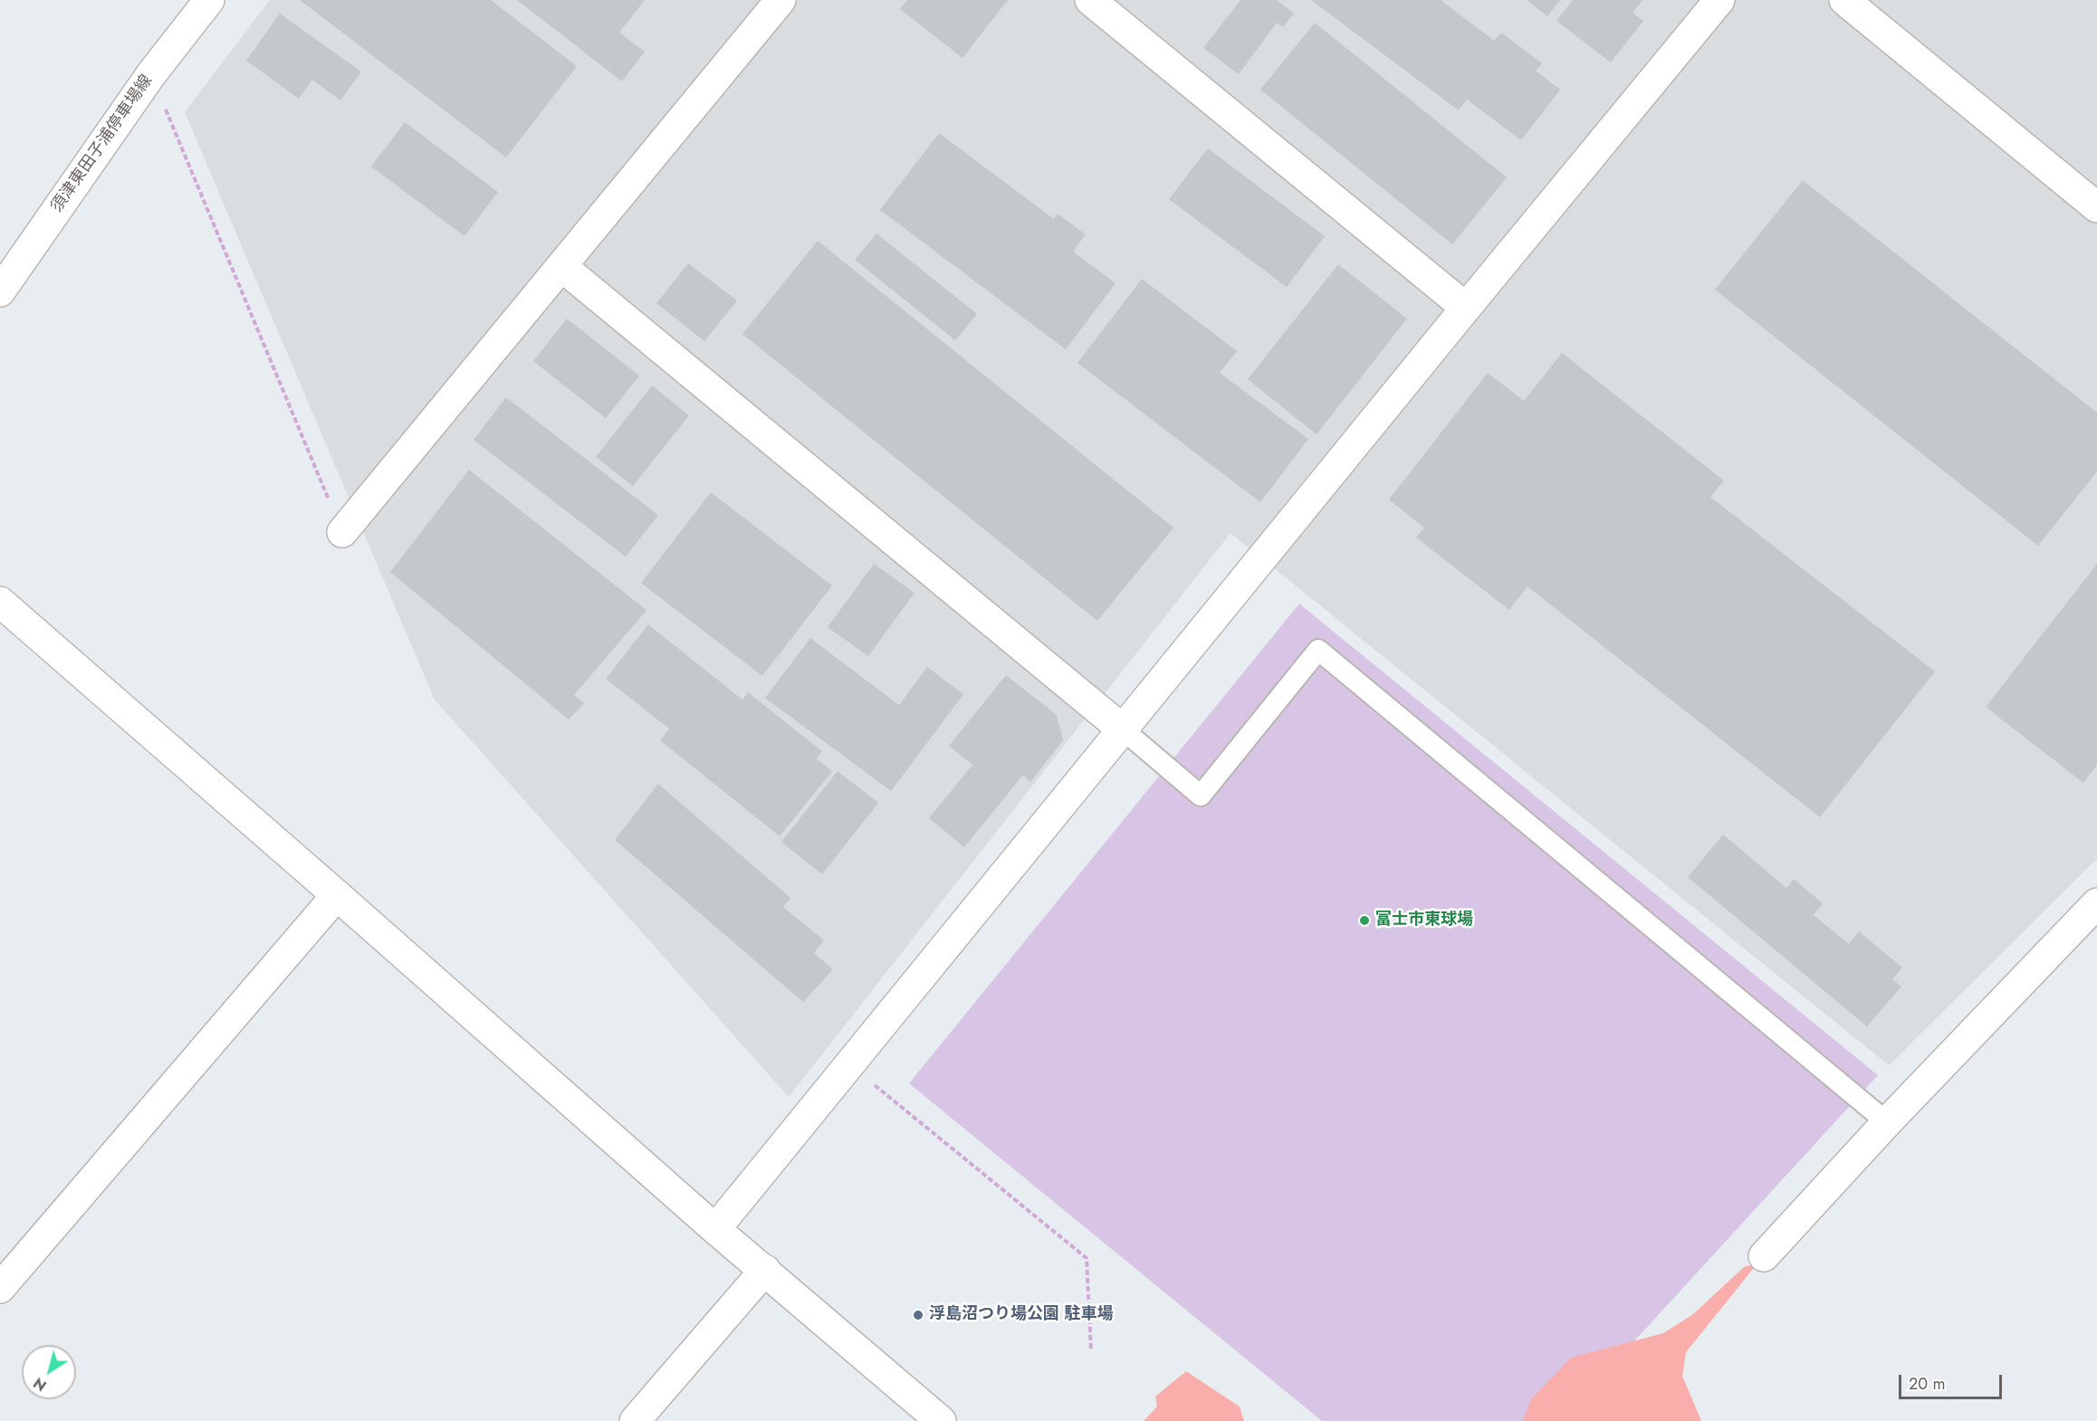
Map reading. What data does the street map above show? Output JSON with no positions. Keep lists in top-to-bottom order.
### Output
{
  "streets": {
    "street": ["須津東田子浦停車場線"]
  },
  "places": ["富士市東球場", "浮島沼つり場公園 駐車場"],
  "scale_bar": "20 m",
  "north": "bottom left"
}
